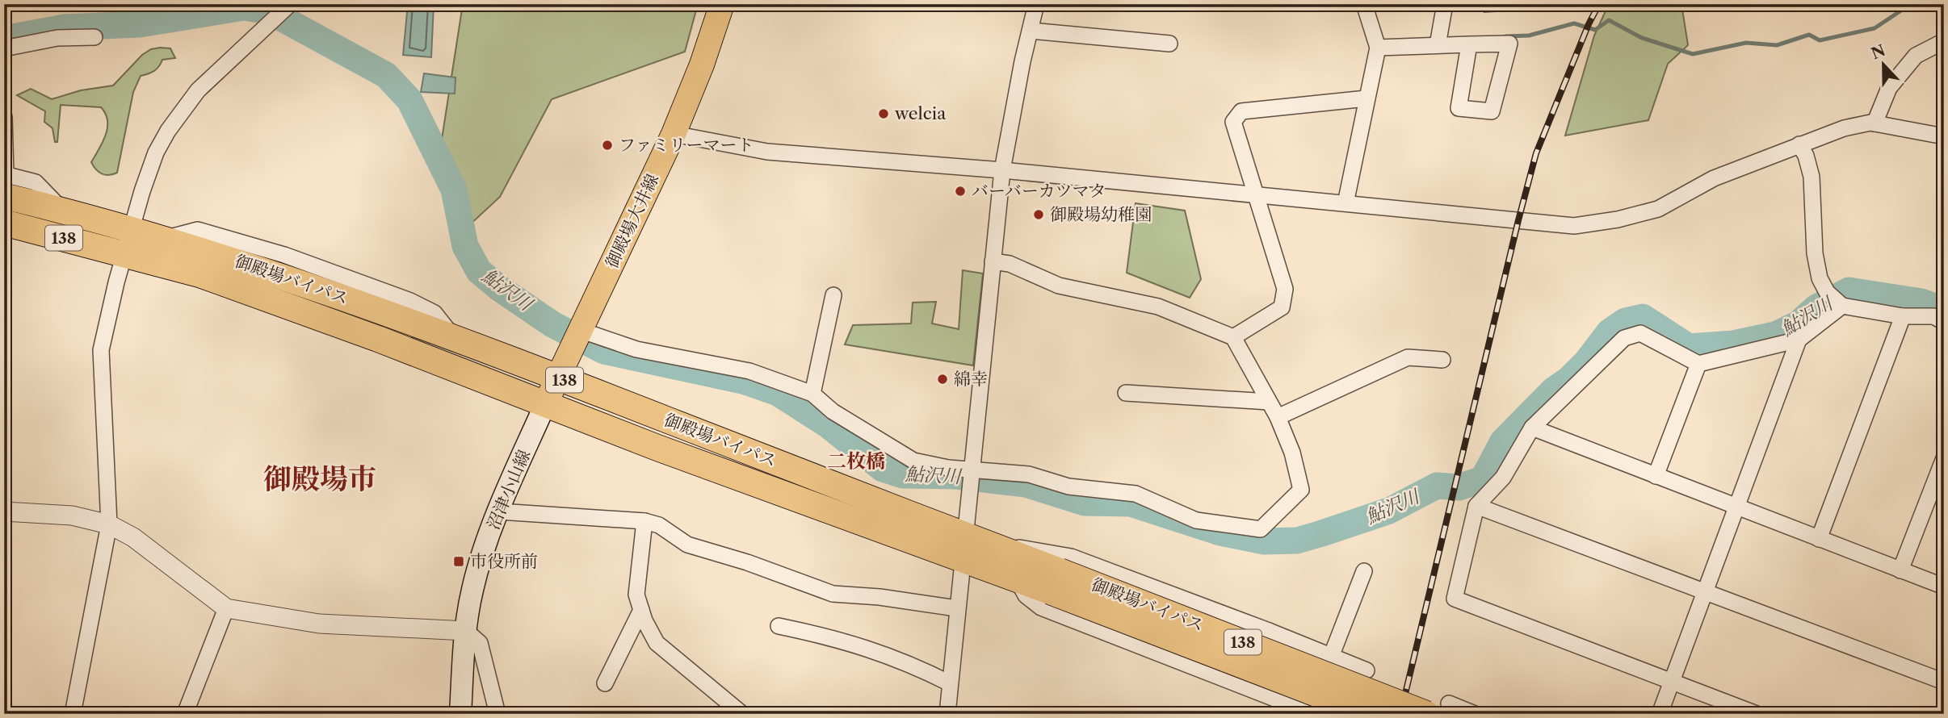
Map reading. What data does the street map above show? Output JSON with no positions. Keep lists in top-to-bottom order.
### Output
{
  "streets": {
    "highway": ["138", "御殿場バイパス"],
    "main road": ["御殿場大井線", "沼津小山線"]
  },
  "crossings": [
    ["御殿場大井線", "御殿場バイパス"],
    ["御殿場大井線", "沼津小山線"],
    ["御殿場バイパス", "沼津小山線"]
  ],
  "districts": ["二枚橋", "御殿場市"],
  "water": ["鮎沢川"],
  "places": {
    "other": [
      "welcia",
      "ファミリーマート",
      "バーバーカツマタ",
      "御殿場幼稚園",
      "綿幸"
    ],
    "transit": ["市役所前"]
  },
  "north": "top"
}
